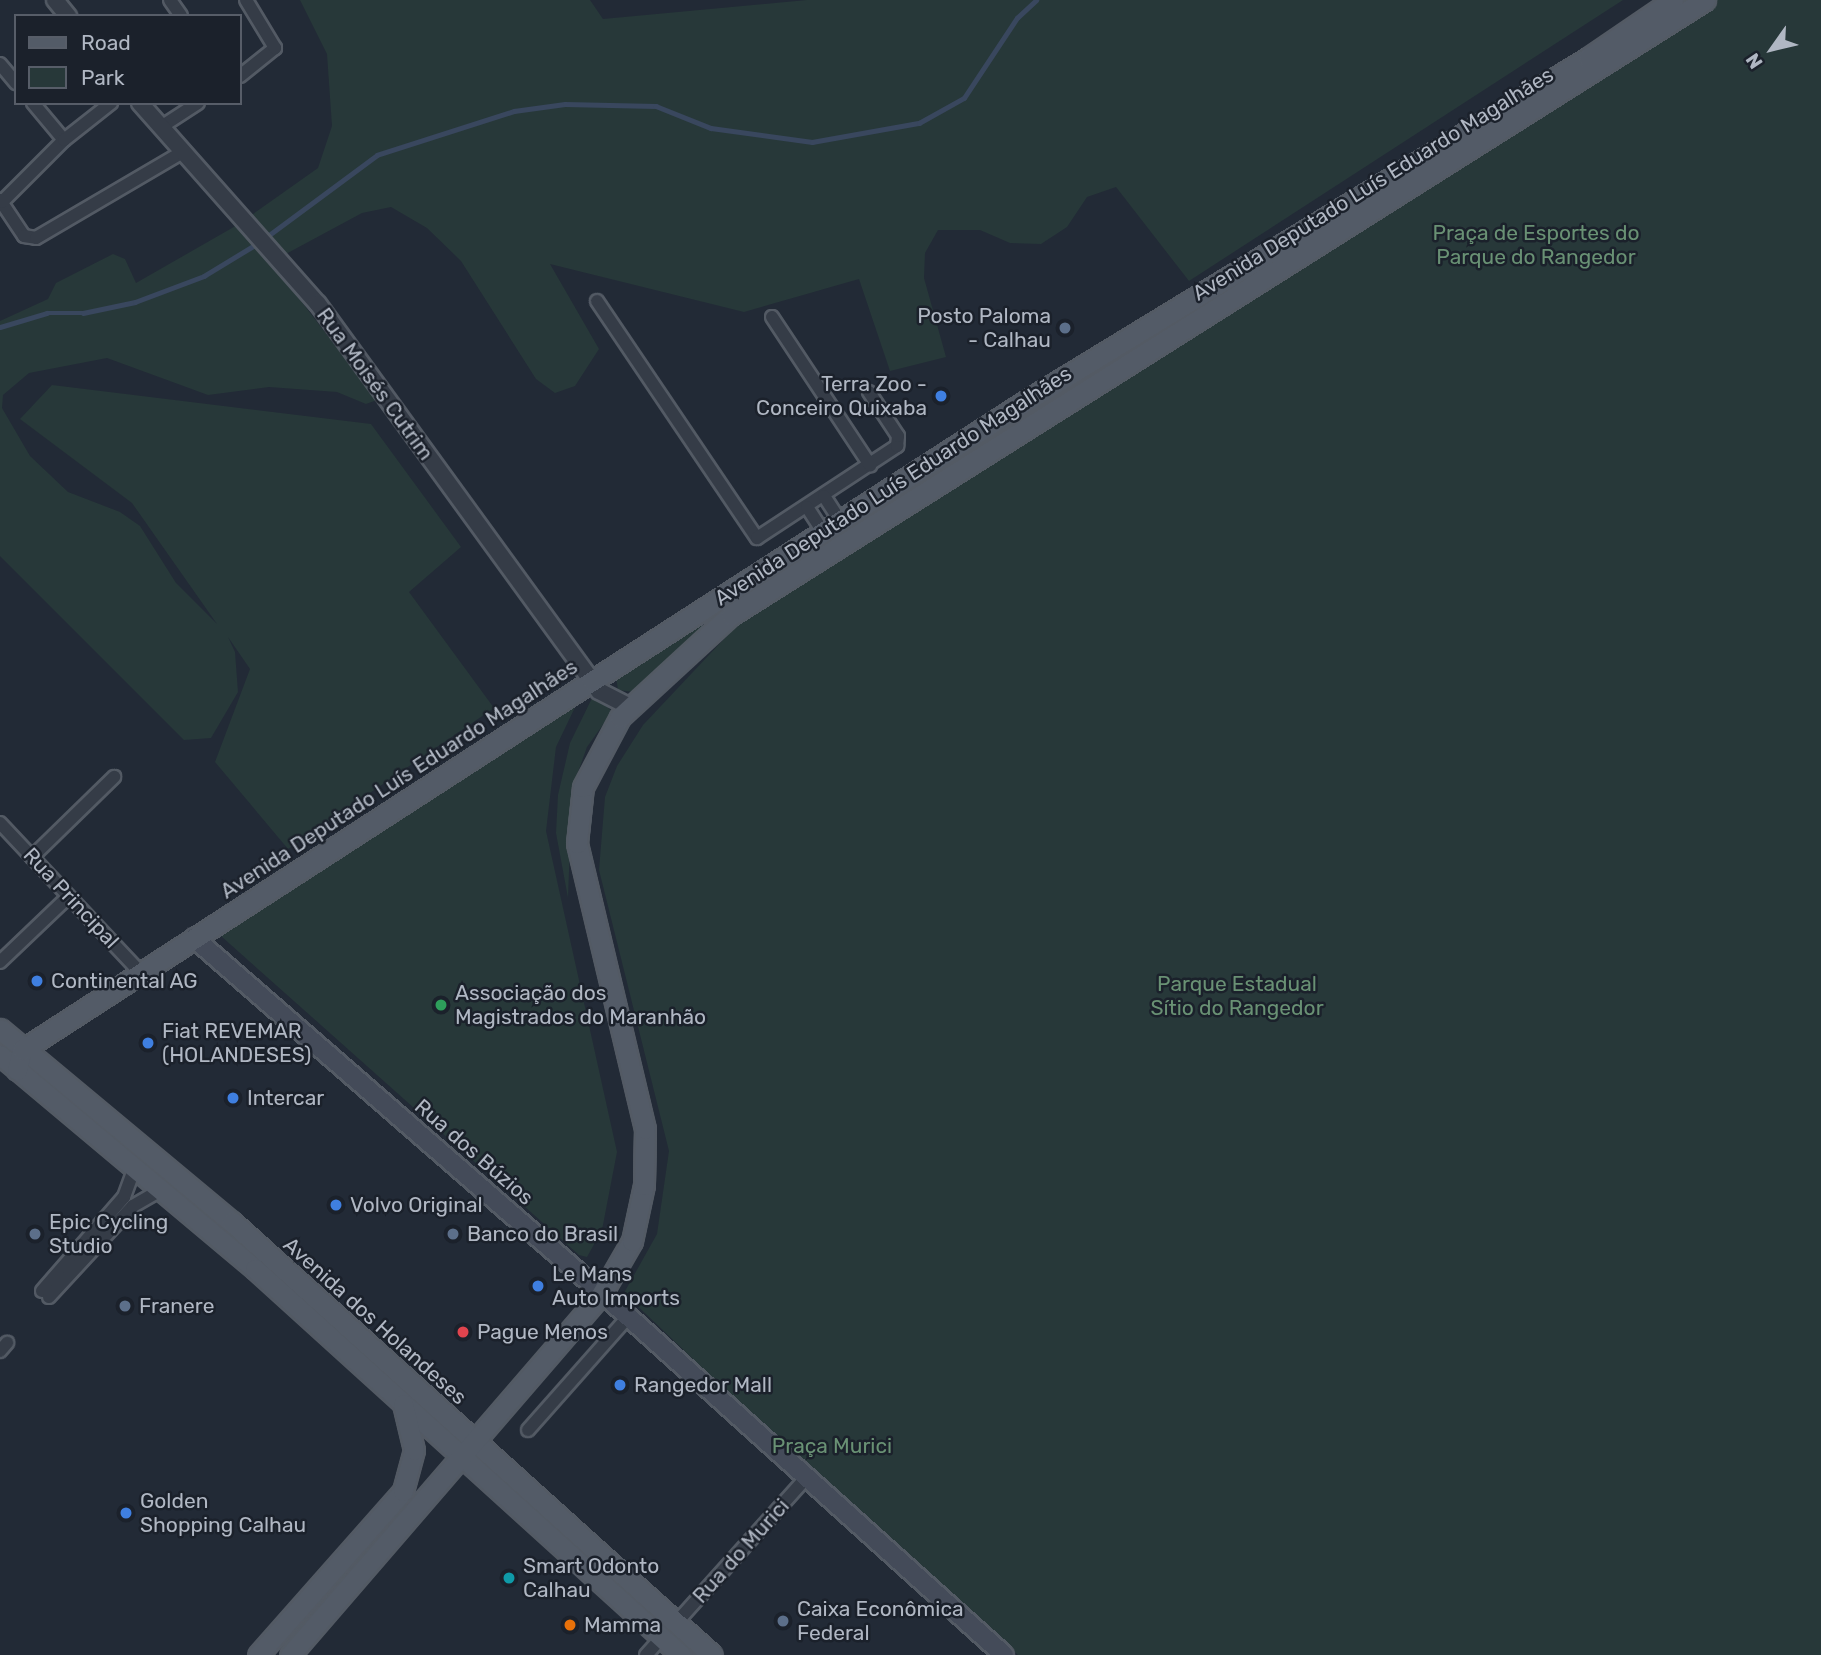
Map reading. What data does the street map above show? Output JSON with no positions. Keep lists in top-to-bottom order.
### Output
{
  "streets": {
    "main road": ["Avenida Deputado Luís Eduardo Magalhães", "Rua dos Búzios", "Avenida dos Holandeses"],
    "street": ["Rua Moisés Cutrim", "Rua Principal", "Rua do Murici"]
  },
  "crossings": [
    ["Avenida Deputado Luís Eduardo Magalhães", "Rua Moisés Cutrim"],
    ["Avenida Deputado Luís Eduardo Magalhães", "Rua Principal"],
    ["Avenida Deputado Luís Eduardo Magalhães", "Rua dos Búzios"],
    ["Avenida Deputado Luís Eduardo Magalhães", "Avenida dos Holandeses"],
    ["Rua dos Búzios", "Rua do Murici"],
    ["Avenida dos Holandeses", "Rua do Murici"]
  ],
  "parks": ["Praça de Esportes do Parque do Rangedor", "Parque Estadual Sítio do Rangedor", "Praça Murici"],
  "places": [
    "Posto Paloma - Calhau",
    "Terra Zoo - Conceiro Quixaba",
    "Continental AG",
    "Associação dos Magistrados do Maranhão",
    "Fiat REVEMAR (HOLANDESES)",
    "Intercar",
    "Volvo Original",
    "Epic Cycling Studio",
    "Banco do Brasil",
    "Le Mans Auto Imports",
    "Franere",
    "Pague Menos",
    "Rangedor Mall",
    "Golden Shopping Calhau",
    "Smart Odonto Calhau",
    "Caixa Econômica Federal",
    "Mamma"
  ],
  "legend": ["Road", "Park"],
  "north": "bottom left"
}
